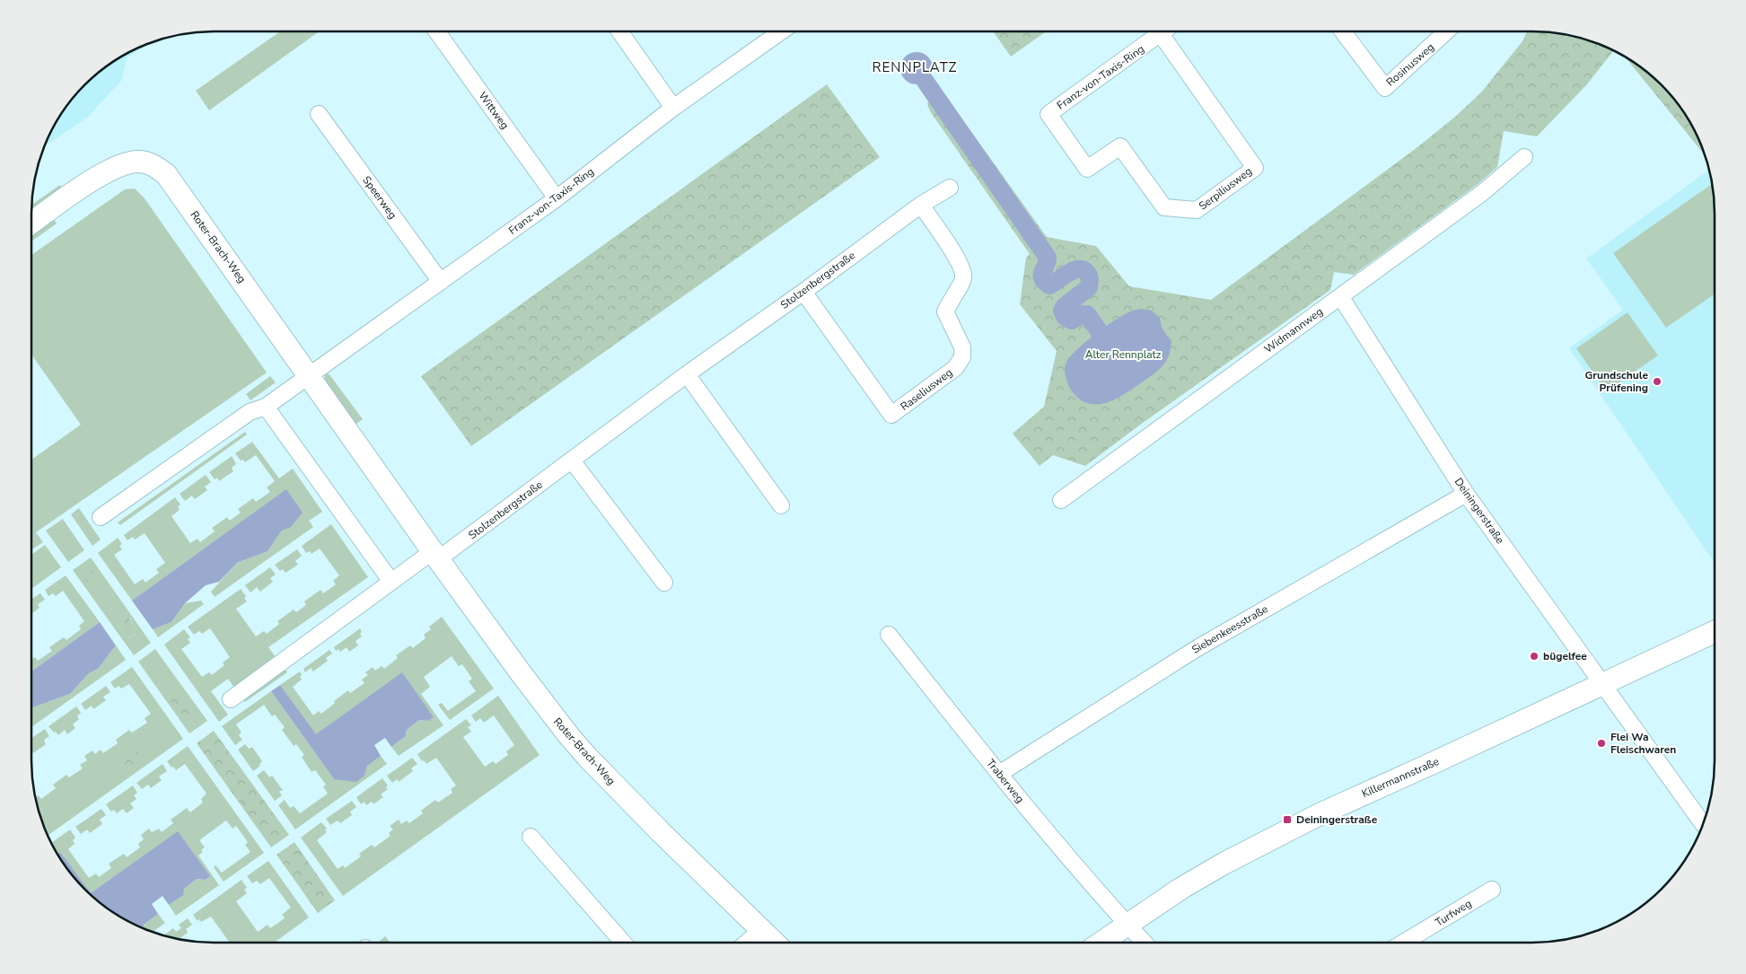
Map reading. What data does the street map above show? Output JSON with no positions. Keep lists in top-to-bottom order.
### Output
{
  "streets": {
    "street": [
      "Rosinusweg",
      "Franz-von-Taxis-Ring",
      "Wittweg",
      "Serpiliusweg",
      "Speerweg",
      "Roter-Brach-Weg",
      "Stolzenbergstraße",
      "Widmannweg",
      "Raseliusweg",
      "Deiningerstraße",
      "Siebenkeesstraße",
      "Killermannstraße",
      "Traberweg",
      "Turfweg"
    ]
  },
  "crossings": [
    ["Franz-von-Taxis-Ring", "Wittweg"],
    ["Franz-von-Taxis-Ring", "Serpiliusweg"],
    ["Franz-von-Taxis-Ring", "Speerweg"],
    ["Franz-von-Taxis-Ring", "Roter-Brach-Weg"],
    ["Roter-Brach-Weg", "Stolzenbergstraße"],
    ["Stolzenbergstraße", "Raseliusweg"],
    ["Widmannweg", "Deiningerstraße"],
    ["Deiningerstraße", "Siebenkeesstraße"],
    ["Deiningerstraße", "Killermannstraße"],
    ["Siebenkeesstraße", "Traberweg"],
    ["Killermannstraße", "Traberweg"]
  ],
  "districts": ["RENNPLATZ"],
  "parks": ["Alter Rennplatz"],
  "places": {
    "other": ["Grundschule Prüfening", "bügelfee", "Flei Wa Fleischwaren"],
    "transit": ["Deiningerstraße"]
  }
}
